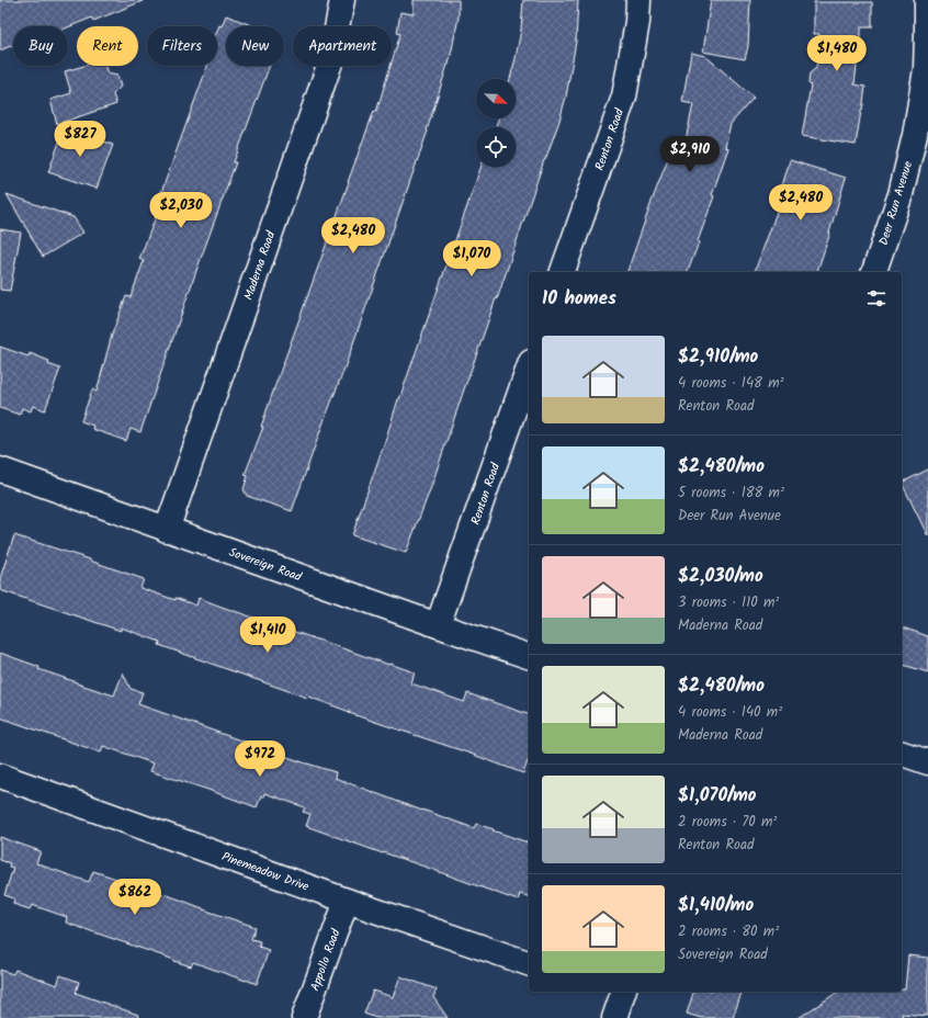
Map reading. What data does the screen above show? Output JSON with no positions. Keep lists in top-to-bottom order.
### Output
{
  "streets": {
    "street": [
      "Renton Road",
      "Deer Run Avenue",
      "Maderna Road",
      "Sovereign Road",
      "Pinemeadow Drive",
      "Appollo Road"
    ]
  },
  "crossings": [
    ["Renton Road", "Sovereign Road"],
    ["Maderna Road", "Sovereign Road"],
    ["Pinemeadow Drive", "Appollo Road"]
  ],
  "north": "bottom right",
  "page": {
    "chip": [
      "Buy",
      "Rent",
      "Filters",
      "New",
      "Apartment"
    ],
    "price": [
      "$1,480",
      "$827",
      "$2,910",
      "$2,480",
      "$2,030",
      "$2,480",
      "$1,070",
      "$1,410",
      "$972",
      "$862"
    ],
    "heading": "10 homes",
    "list": [
      {
        "name": "$2,910/mo",
        "note": "4 rooms · 148 m² · Renton Road"
      },
      {
        "name": "$2,480/mo",
        "note": "5 rooms · 188 m² · Deer Run Avenue"
      },
      {
        "name": "$2,030/mo",
        "note": "3 rooms · 110 m² · Maderna Road"
      },
      {
        "name": "$2,480/mo",
        "note": "4 rooms · 140 m² · Maderna Road"
      },
      {
        "name": "$1,070/mo",
        "note": "2 rooms · 70 m² · Renton Road"
      },
      {
        "name": "$1,410/mo",
        "note": "2 rooms · 80 m² · Sovereign Road"
      }
    ]
  }
}
